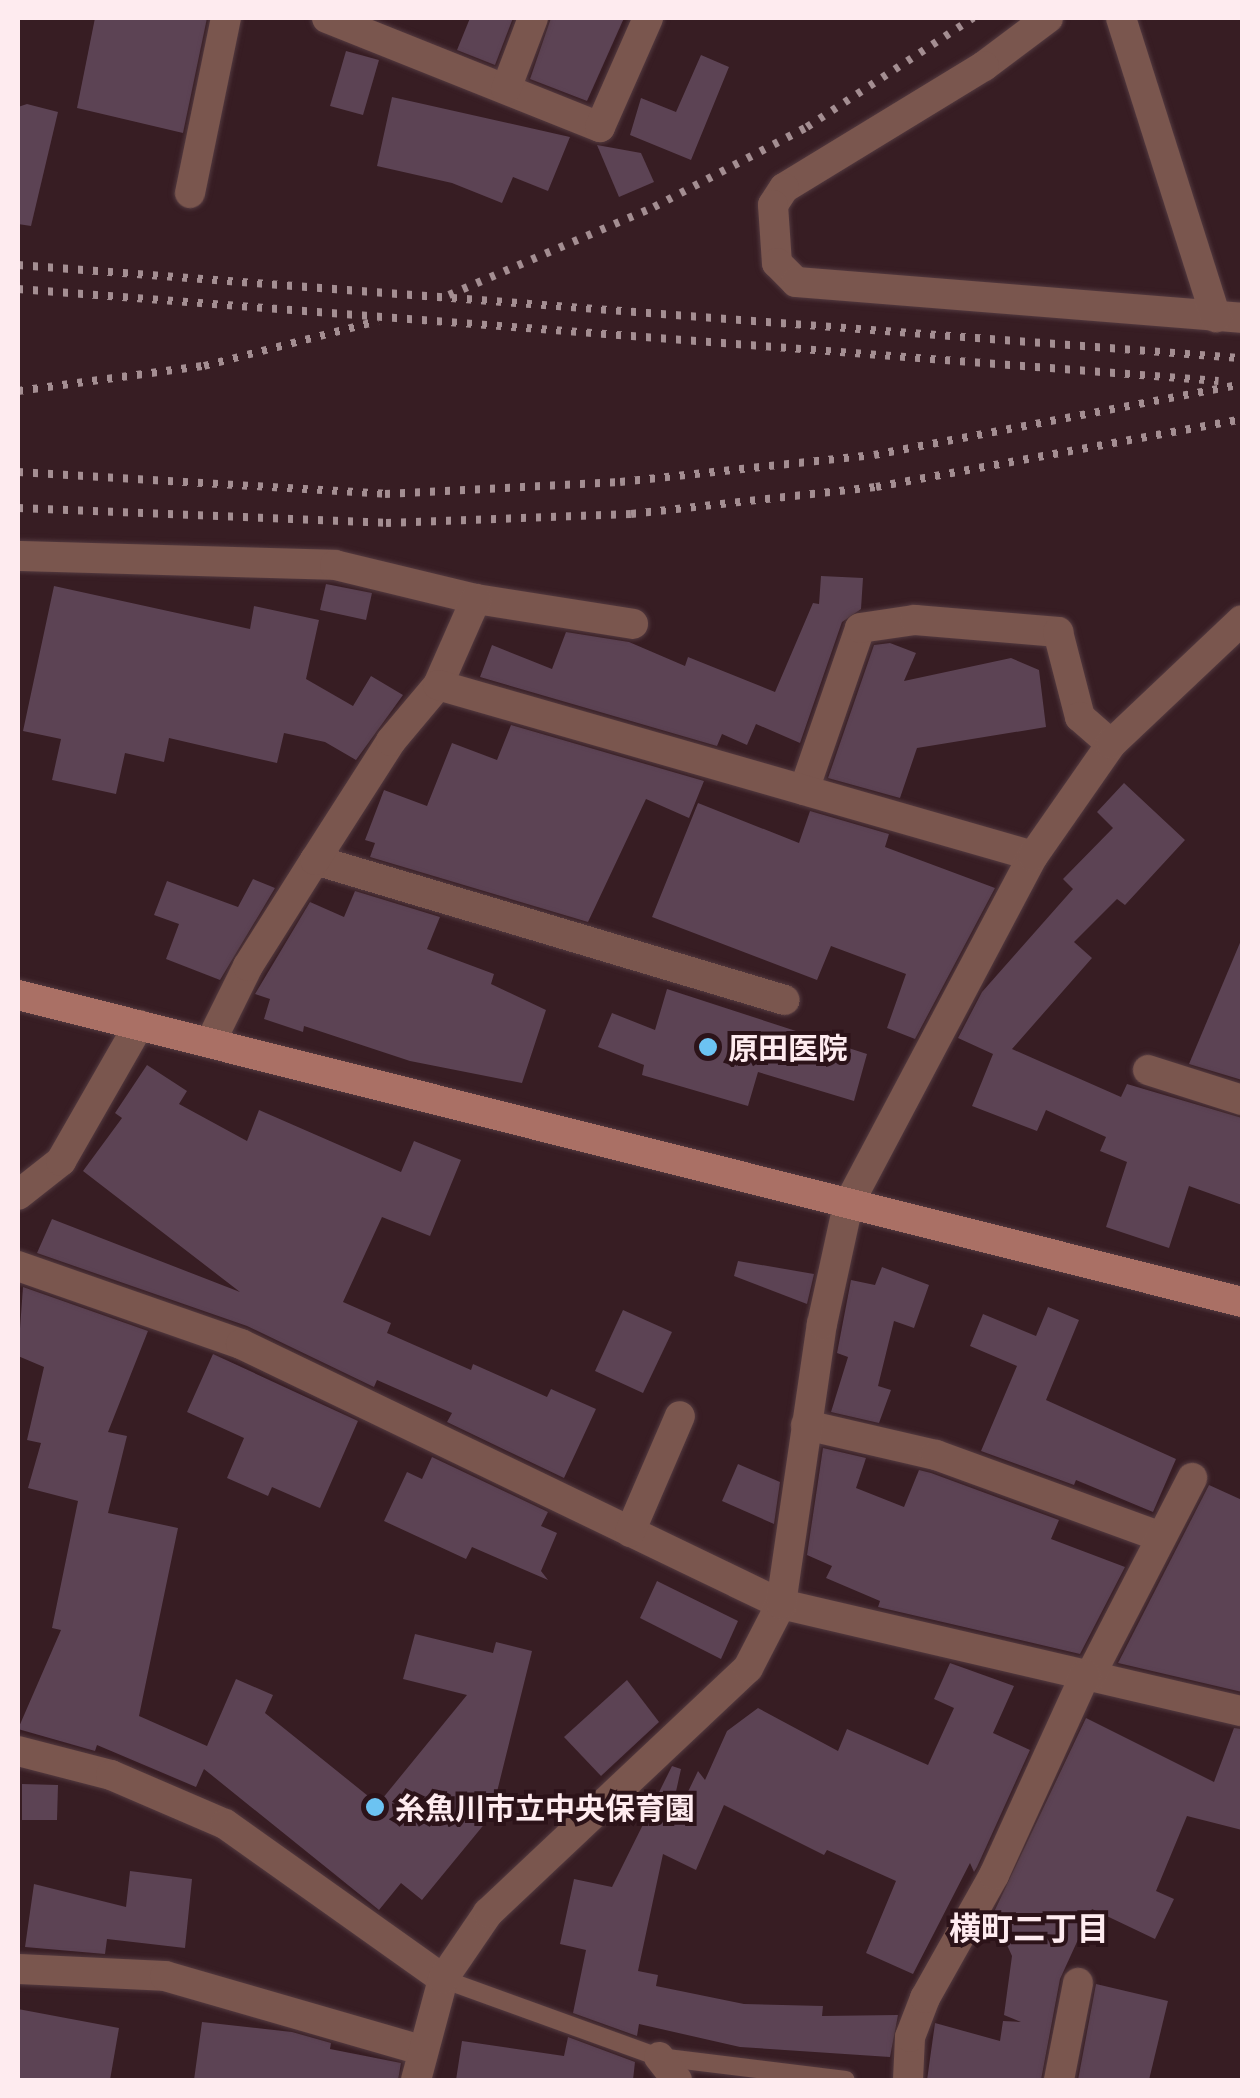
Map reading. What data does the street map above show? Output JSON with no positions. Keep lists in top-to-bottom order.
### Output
{
  "districts": ["横町二丁目"],
  "places": ["原田医院", "糸魚川市立中央保育園"]
}
